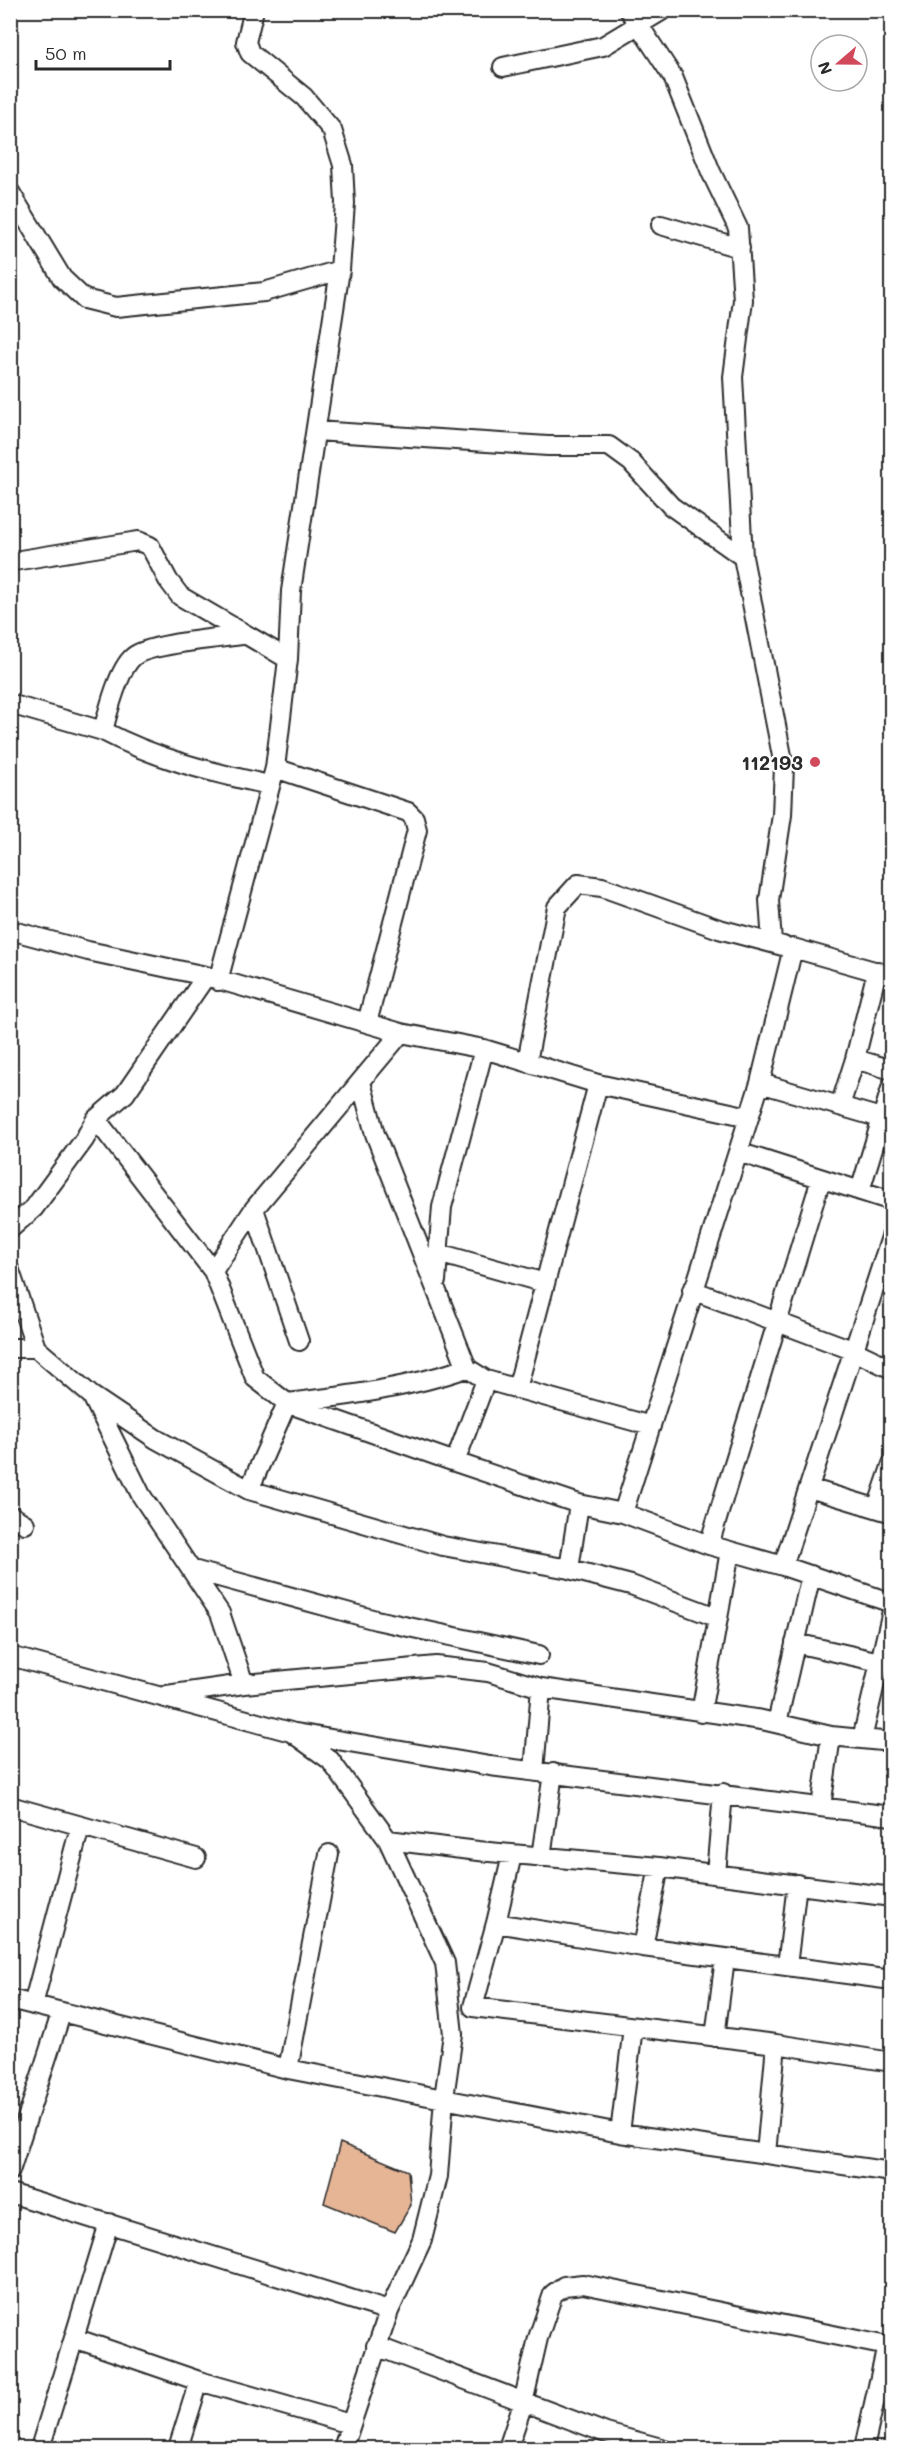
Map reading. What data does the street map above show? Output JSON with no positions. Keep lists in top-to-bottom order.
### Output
{
  "places": ["112193"],
  "scale_bar": "50 m",
  "north": "left"
}
